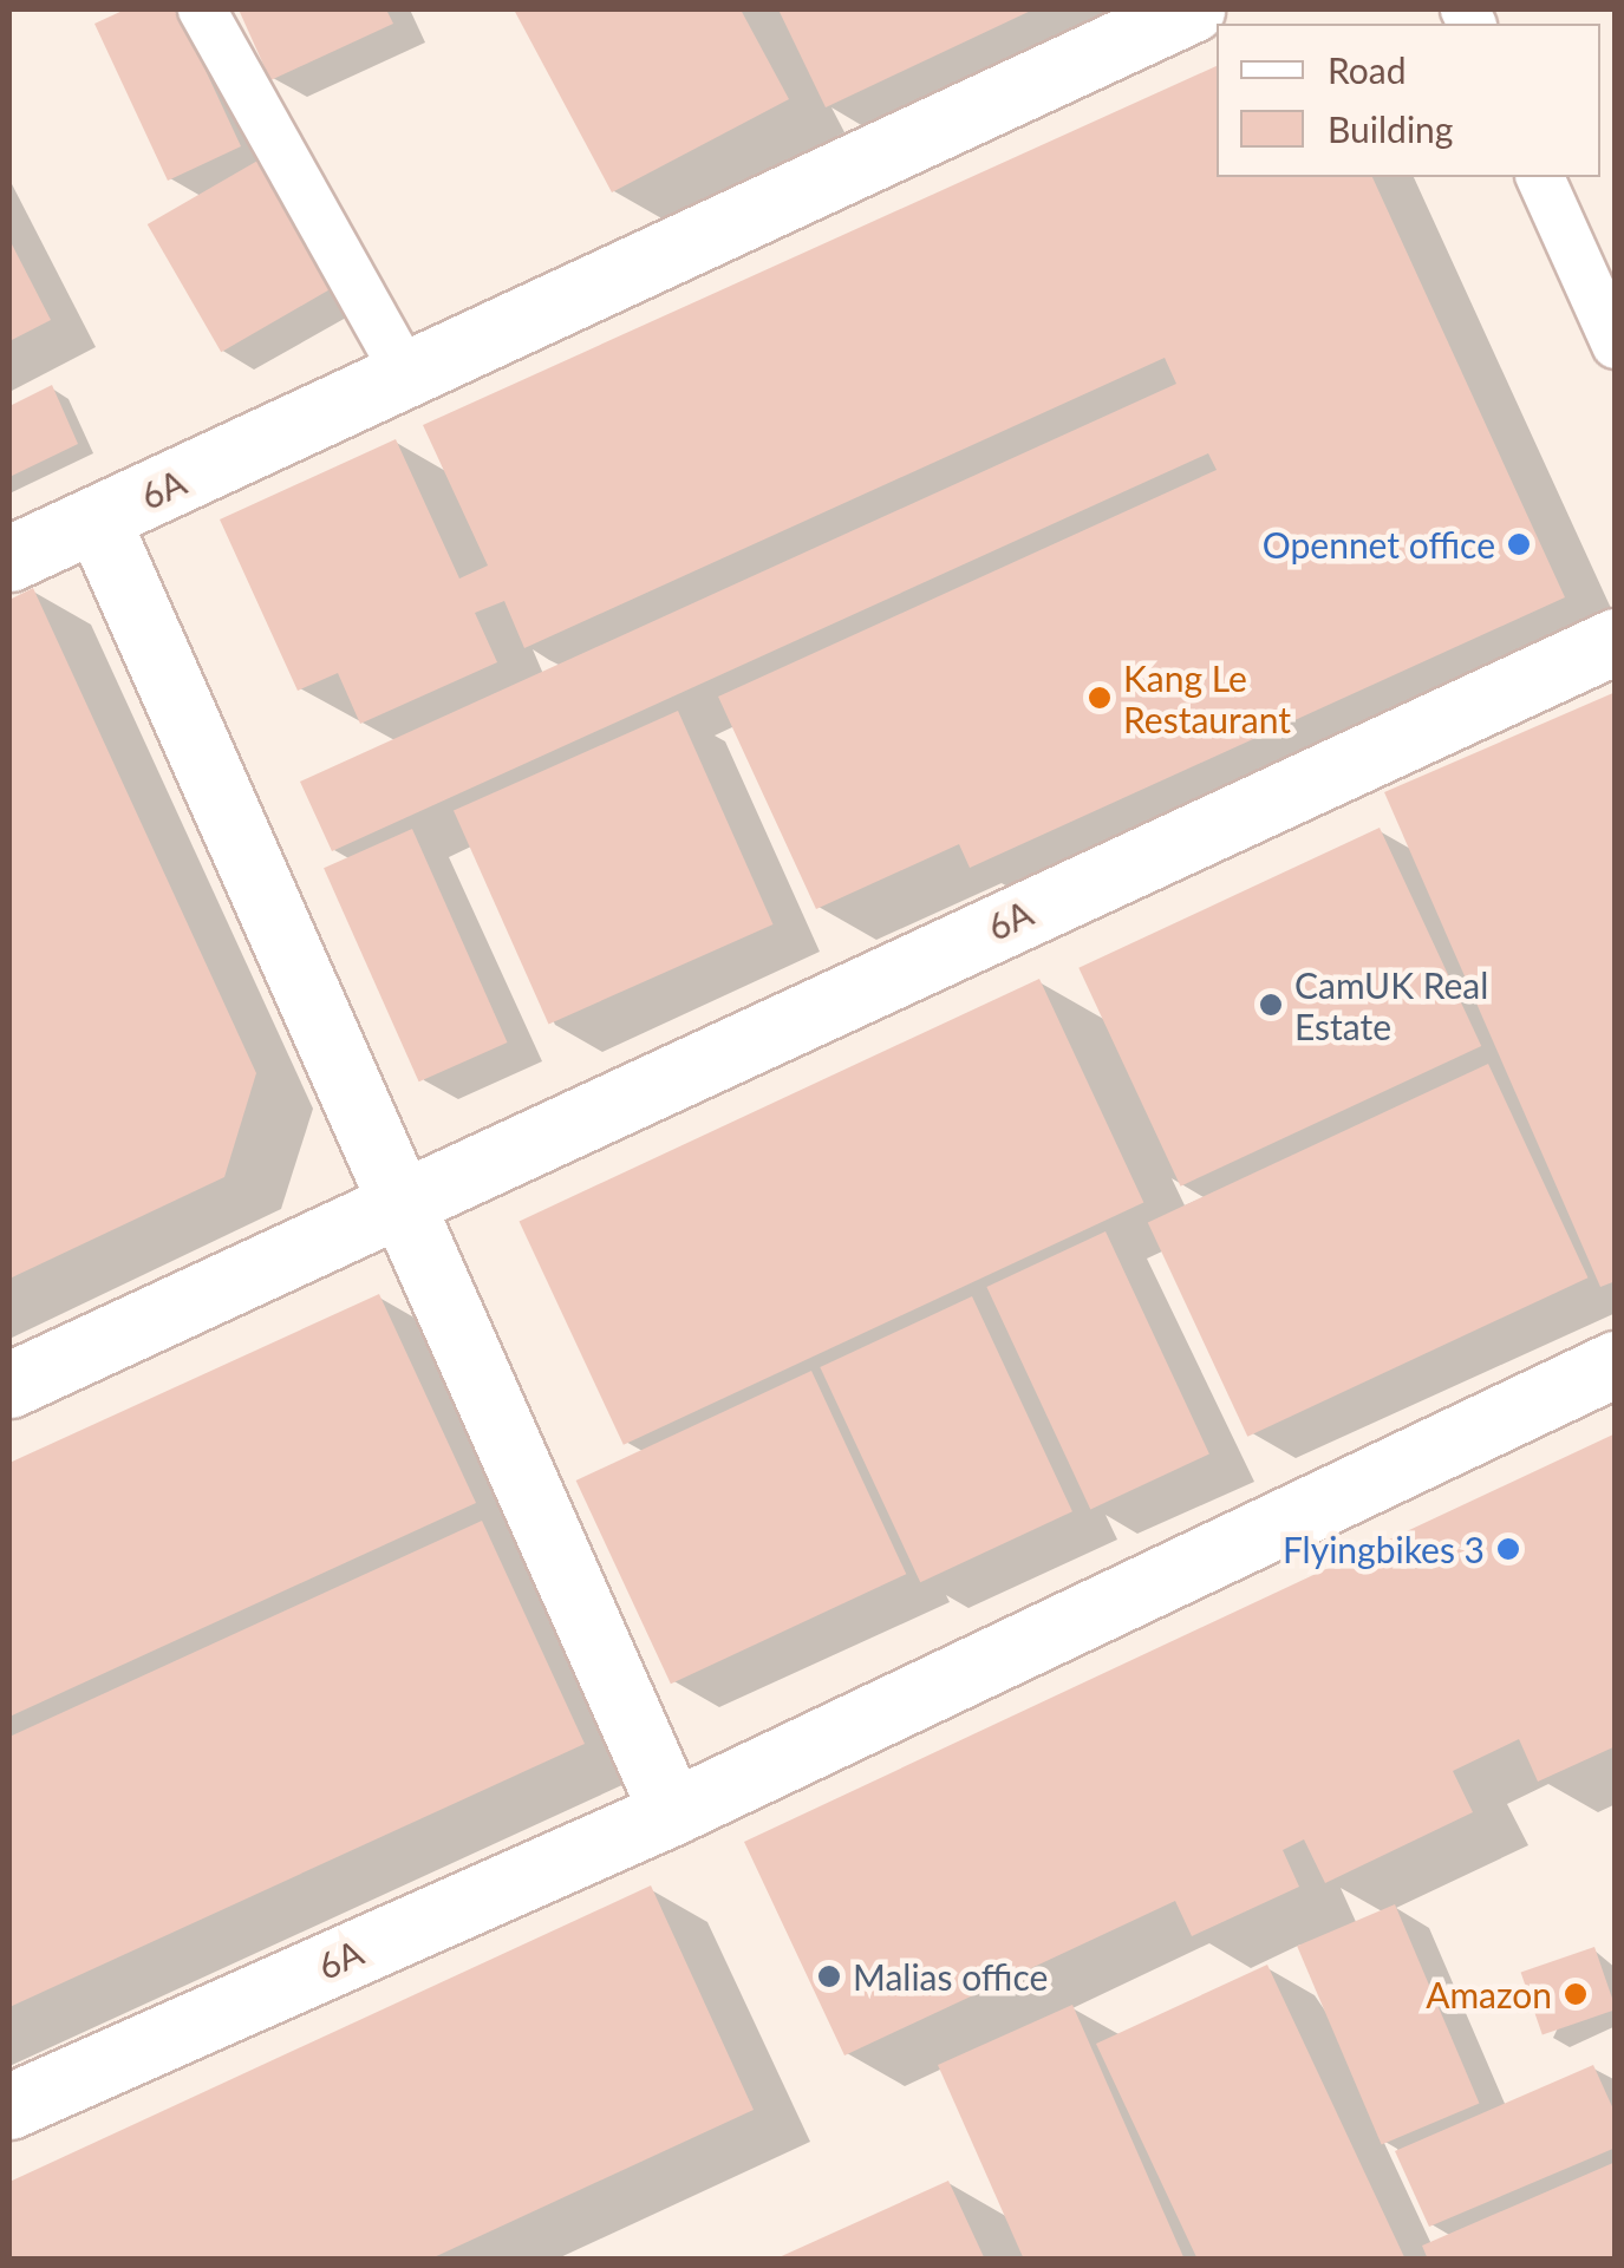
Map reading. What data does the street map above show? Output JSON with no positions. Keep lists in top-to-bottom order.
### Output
{
  "streets": {
    "street": ["6A"]
  },
  "places": [
    "Opennet office",
    "Kang Le Restaurant",
    "CamUK Real Estate",
    "Flyingbikes 3",
    "Malias office",
    "Amazon"
  ],
  "legend": ["Road", "Building"]
}
